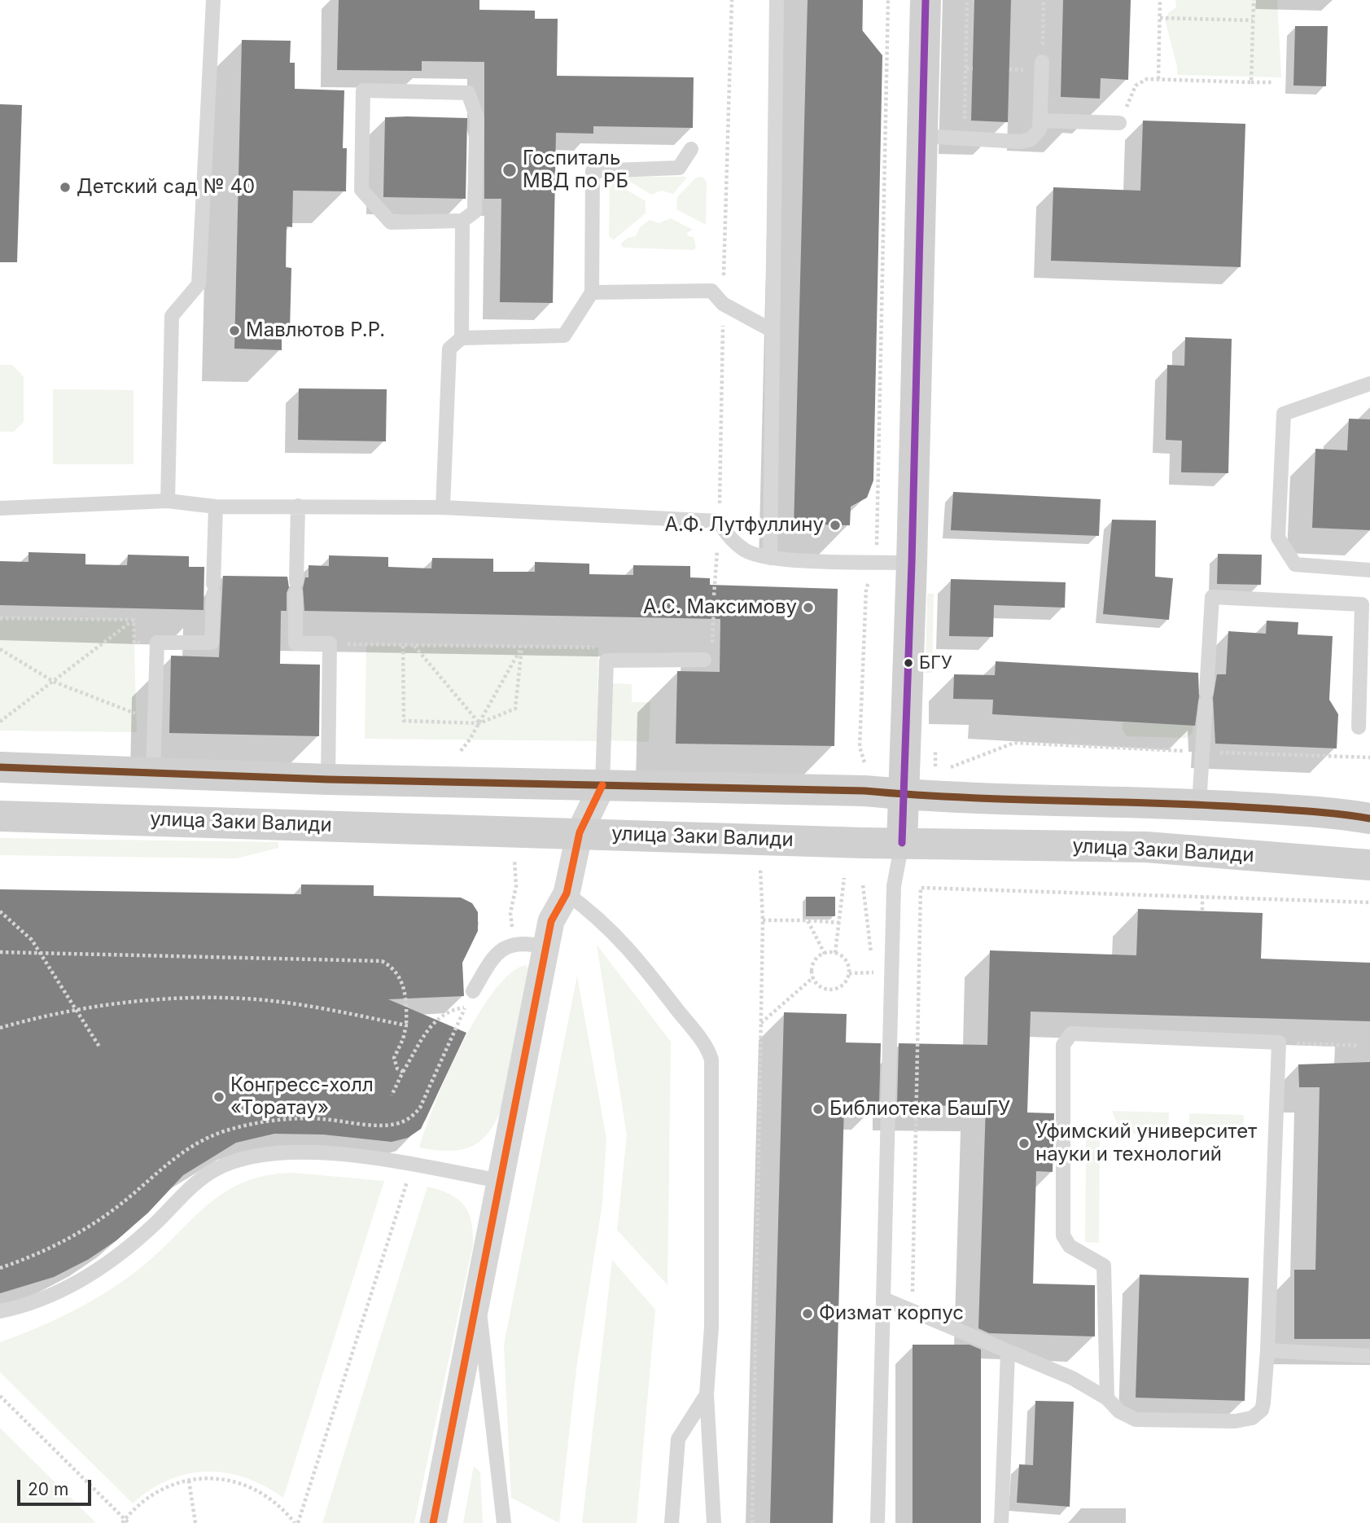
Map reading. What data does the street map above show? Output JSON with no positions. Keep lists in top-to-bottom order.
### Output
{
  "streets": {
    "main road": ["улица Заки Валиди"]
  },
  "places": [
    "Госпиталь МВД по РБ",
    "Детский сад № 40",
    "Мавлютов Р.Р.",
    "А.Ф. Лутфуллину",
    "А.С. Максимову",
    "БГУ",
    "Конгресс-холл «Торатау»",
    "Библиотека БашГУ",
    "Уфимский университет науки и технологий",
    "Физмат корпус"
  ],
  "scale_bar": "20 m"
}
